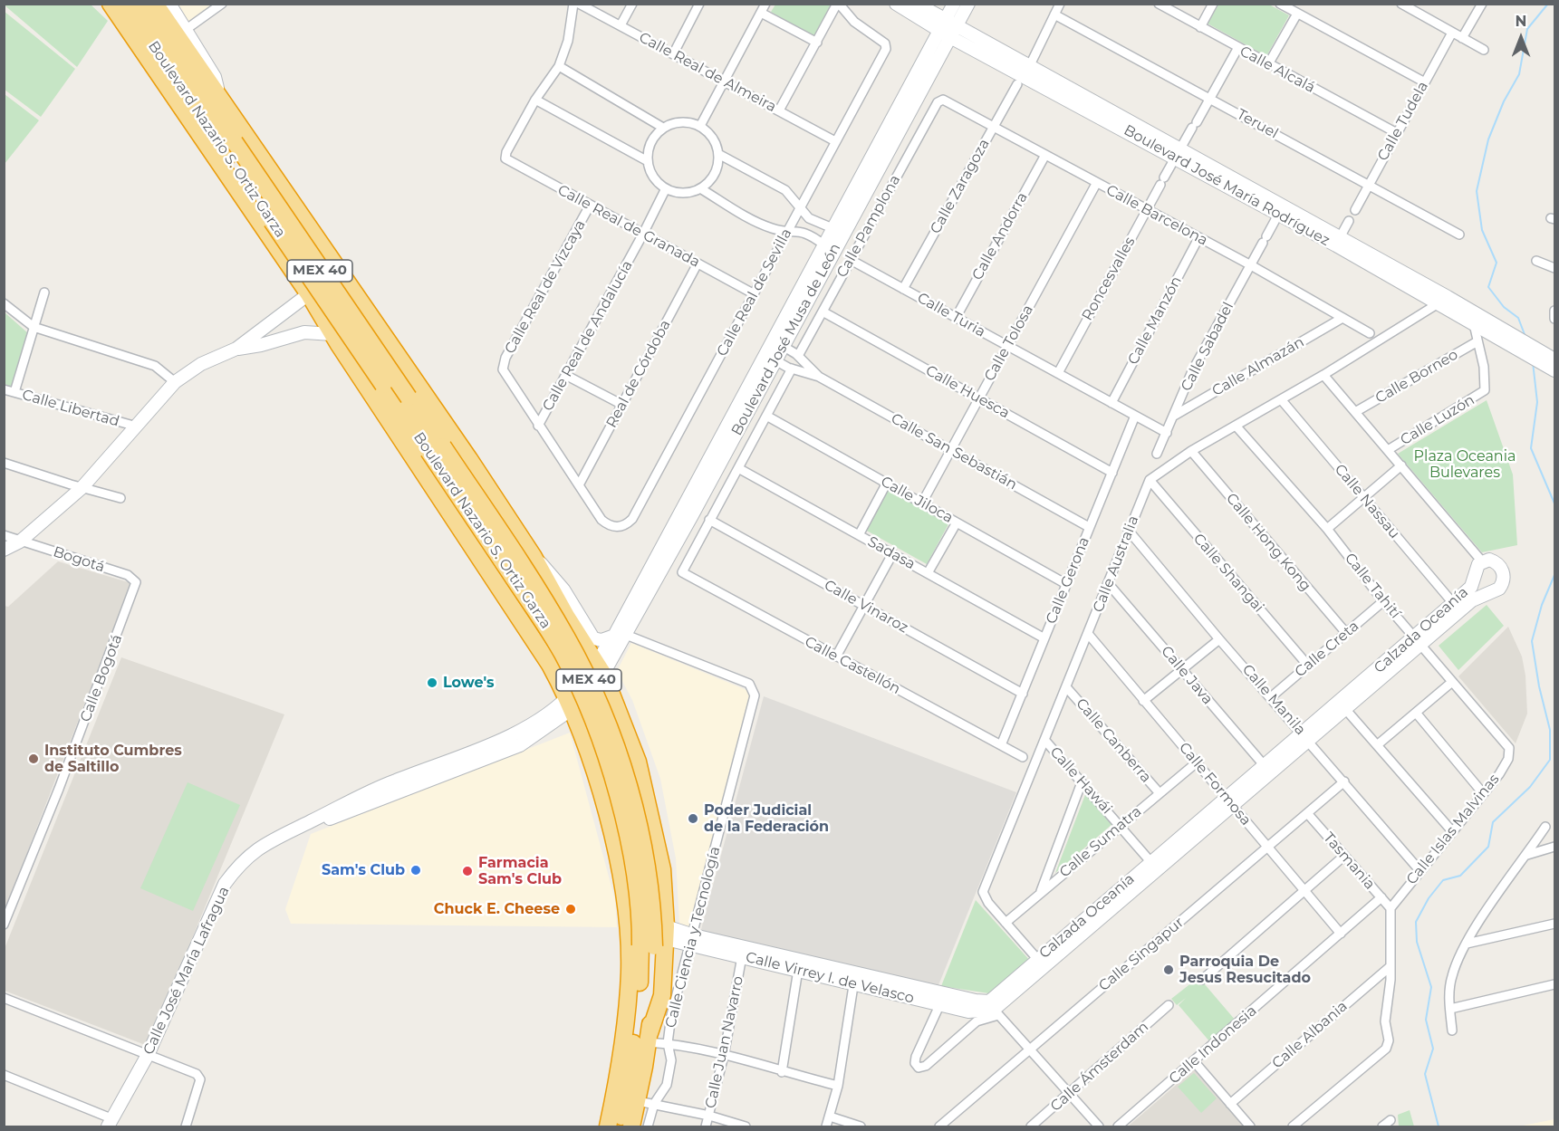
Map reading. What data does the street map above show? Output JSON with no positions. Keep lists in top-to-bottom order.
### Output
{
  "streets": {
    "highway": ["Boulevard Nazario S. Ortiz Garza", "MEX 40"],
    "main road": [
      "Boulevard José María Rodríguez",
      "Boulevard José Musa de León",
      "Calzada Oceanía",
      "Calle José María Lafragua",
      "Calle Virrey I. de Velasco"
    ],
    "street": [
      "Calle Alcalá",
      "Calle Real de Almeira",
      "Calle Tudela",
      "Teruel",
      "Calle Zaragoza",
      "Calle Barcelona",
      "Calle Real de Granada",
      "Calle Pamplona",
      "Calle Andorra",
      "Roncesvalles",
      "Calle Real de Vizcaya",
      "Calle Real de Sevilla",
      "Calle Turia",
      "Calle Manzón",
      "Calle Real de Andalucía",
      "Calle Tolosa",
      "Calle Sabadel",
      "Calle Almazán",
      "Real de Córdoba",
      "Calle Borneo",
      "Calle Huesca",
      "Calle Libertad",
      "Calle Luzón",
      "Calle San Sebastián",
      "Calle Jiloca",
      "Calle Nassau",
      "Calle Hong Kong",
      "Sadasa",
      "Bogotá",
      "Calle Australia",
      "Calle Shangai",
      "Calle Gerona",
      "Calle Tahití",
      "Calle Vinaroz",
      "Calle Creta",
      "Calle Castellón",
      "Calle Java",
      "Calle Bogotá",
      "Calle Manila",
      "Calle Canberra",
      "Calle Hawái",
      "Calle Formosa",
      "Calle Islas Malvinas",
      "Calle Sumatra",
      "Tasmania",
      "Calle Ciencia y Tecnología",
      "Calle Singapur",
      "Calle Albania",
      "Calle Juan Navarro",
      "Calle Indonesia",
      "Calle Ámsterdam"
    ]
  },
  "crossings": [
    ["Calle Alcalá", "Calle Tudela"],
    ["Calle Real de Almeira", "Calle Real de Sevilla"],
    ["Calle Tudela", "Teruel"],
    ["Teruel", "Calle Zaragoza"],
    ["Teruel", "Roncesvalles"],
    ["Boulevard Nazario S. Ortiz Garza", "Calle Virrey I. de Velasco"],
    ["Boulevard José María Rodríguez", "Calle Zaragoza"],
    ["Boulevard José María Rodríguez", "Roncesvalles"],
    ["Boulevard José María Rodríguez", "Boulevard José Musa de León"],
    ["Boulevard José María Rodríguez", "Calle Sabadel"],
    ["Calle Zaragoza", "Calle Barcelona"],
    ["Calle Zaragoza", "Calle Turia"],
    ["Calle Barcelona", "Calle Pamplona"],
    ["Calle Barcelona", "Calle Andorra"],
    ["Calle Barcelona", "Roncesvalles"],
    ["Calle Barcelona", "Calle Manzón"],
    ["Calle Barcelona", "Calle Tolosa"],
    ["Calle Barcelona", "Calle Sabadel"],
    ["Calle Barcelona", "Calle Almazán"],
    ["Calle Real de Granada", "Calle Real de Vizcaya"],
    ["Calle Real de Granada", "Calle Real de Sevilla"],
    ["Calle Real de Granada", "Calle Real de Andalucía"],
    ["Calle Real de Granada", "Real de Córdoba"],
    ["Calle Pamplona", "Calle Turia"],
    ["Calle Pamplona", "Calle Huesca"],
    ["Calle Pamplona", "Calle San Sebastián"],
    ["Calle Andorra", "Calle Turia"],
    ["Roncesvalles", "Calle Turia"],
    ["Calle Real de Vizcaya", "Calle Real de Andalucía"],
    ["Calle Real de Sevilla", "Real de Córdoba"],
    ["Calle Turia", "Calle Manzón"],
    ["Calle Turia", "Calle Tolosa"],
    ["Calle Turia", "Calle Sabadel"],
    ["Calle Turia", "Calle Gerona"],
    ["Boulevard José Musa de León", "Calle San Sebastián"],
    ["Boulevard José Musa de León", "Calle Ciencia y Tecnología"],
    ["Boulevard José Musa de León", "Calle José María Lafragua"],
    ["Calle Tolosa", "Calle Huesca"],
    ["Calle Tolosa", "Calle San Sebastián"],
    ["Calle Tolosa", "Calle Jiloca"],
    ["Calle Sabadel", "Calle Almazán"],
    ["Calle Borneo", "Calle Luzón"],
    ["Calle Huesca", "Calle Gerona"],
    ["Calle San Sebastián", "Calle Gerona"],
    ["Calle Jiloca", "Calle Gerona"],
    ["Calle Nassau", "Calzada Oceanía"],
    ["Calle Hong Kong", "Calle Creta"],
    ["Sadasa", "Calle Gerona"],
    ["Bogotá", "Calle Bogotá"],
    ["Calle Australia", "Calle Shangai"],
    ["Calle Australia", "Calzada Oceanía"],
    ["Calle Australia", "Calle Java"],
    ["Calle Australia", "Calle Manila"],
    ["Calle Australia", "Calle Canberra"],
    ["Calle Australia", "Calle Hawái"],
    ["Calle Australia", "Calle Formosa"],
    ["Calle Australia", "Calle Sumatra"],
    ["Calle Shangai", "Calle Creta"],
    ["Calle Gerona", "Calle Vinaroz"],
    ["Calle Gerona", "Calle Castellón"],
    ["Calle Tahití", "Calzada Oceanía"],
    ["Calle Tahití", "Calle Creta"],
    ["Calle Tahití", "Calle Islas Malvinas"],
    ["Calle Vinaroz", "Calle Castellón"],
    ["Calzada Oceanía", "Calle Java"],
    ["Calzada Oceanía", "Calle Manila"],
    ["Calzada Oceanía", "Calle Hawái"],
    ["Calzada Oceanía", "Calle Formosa"],
    ["Calzada Oceanía", "Calle Virrey I. de Velasco"],
    ["Calle Creta", "Calle Manila"],
    ["Calle Manila", "Calle Islas Malvinas"],
    ["Calle Manila", "Calle Singapur"],
    ["Calle Canberra", "Calle Sumatra"],
    ["Calle Hawái", "Calle Sumatra"],
    ["Calle Formosa", "Calle Sumatra"],
    ["Calle Formosa", "Calle Singapur"],
    ["Calle Formosa", "Calle Indonesia"],
    ["Calle Islas Malvinas", "Tasmania"],
    ["Tasmania", "Calle Singapur"],
    ["Tasmania", "Calle Indonesia"],
    ["Calle Ciencia y Tecnología", "Calle Virrey I. de Velasco"],
    ["Calle Virrey I. de Velasco", "Calle Juan Navarro"]
  ],
  "parks": ["Plaza Oceania Bulevares"],
  "places": [
    "Lowe's",
    "Instituto Cumbres de Saltillo",
    "Poder Judicial de la Federación",
    "Sam's Club",
    "Farmacia Sam's Club",
    "Chuck E. Cheese",
    "Parroquia De Jesus Resucitado"
  ],
  "north": "top"
}
